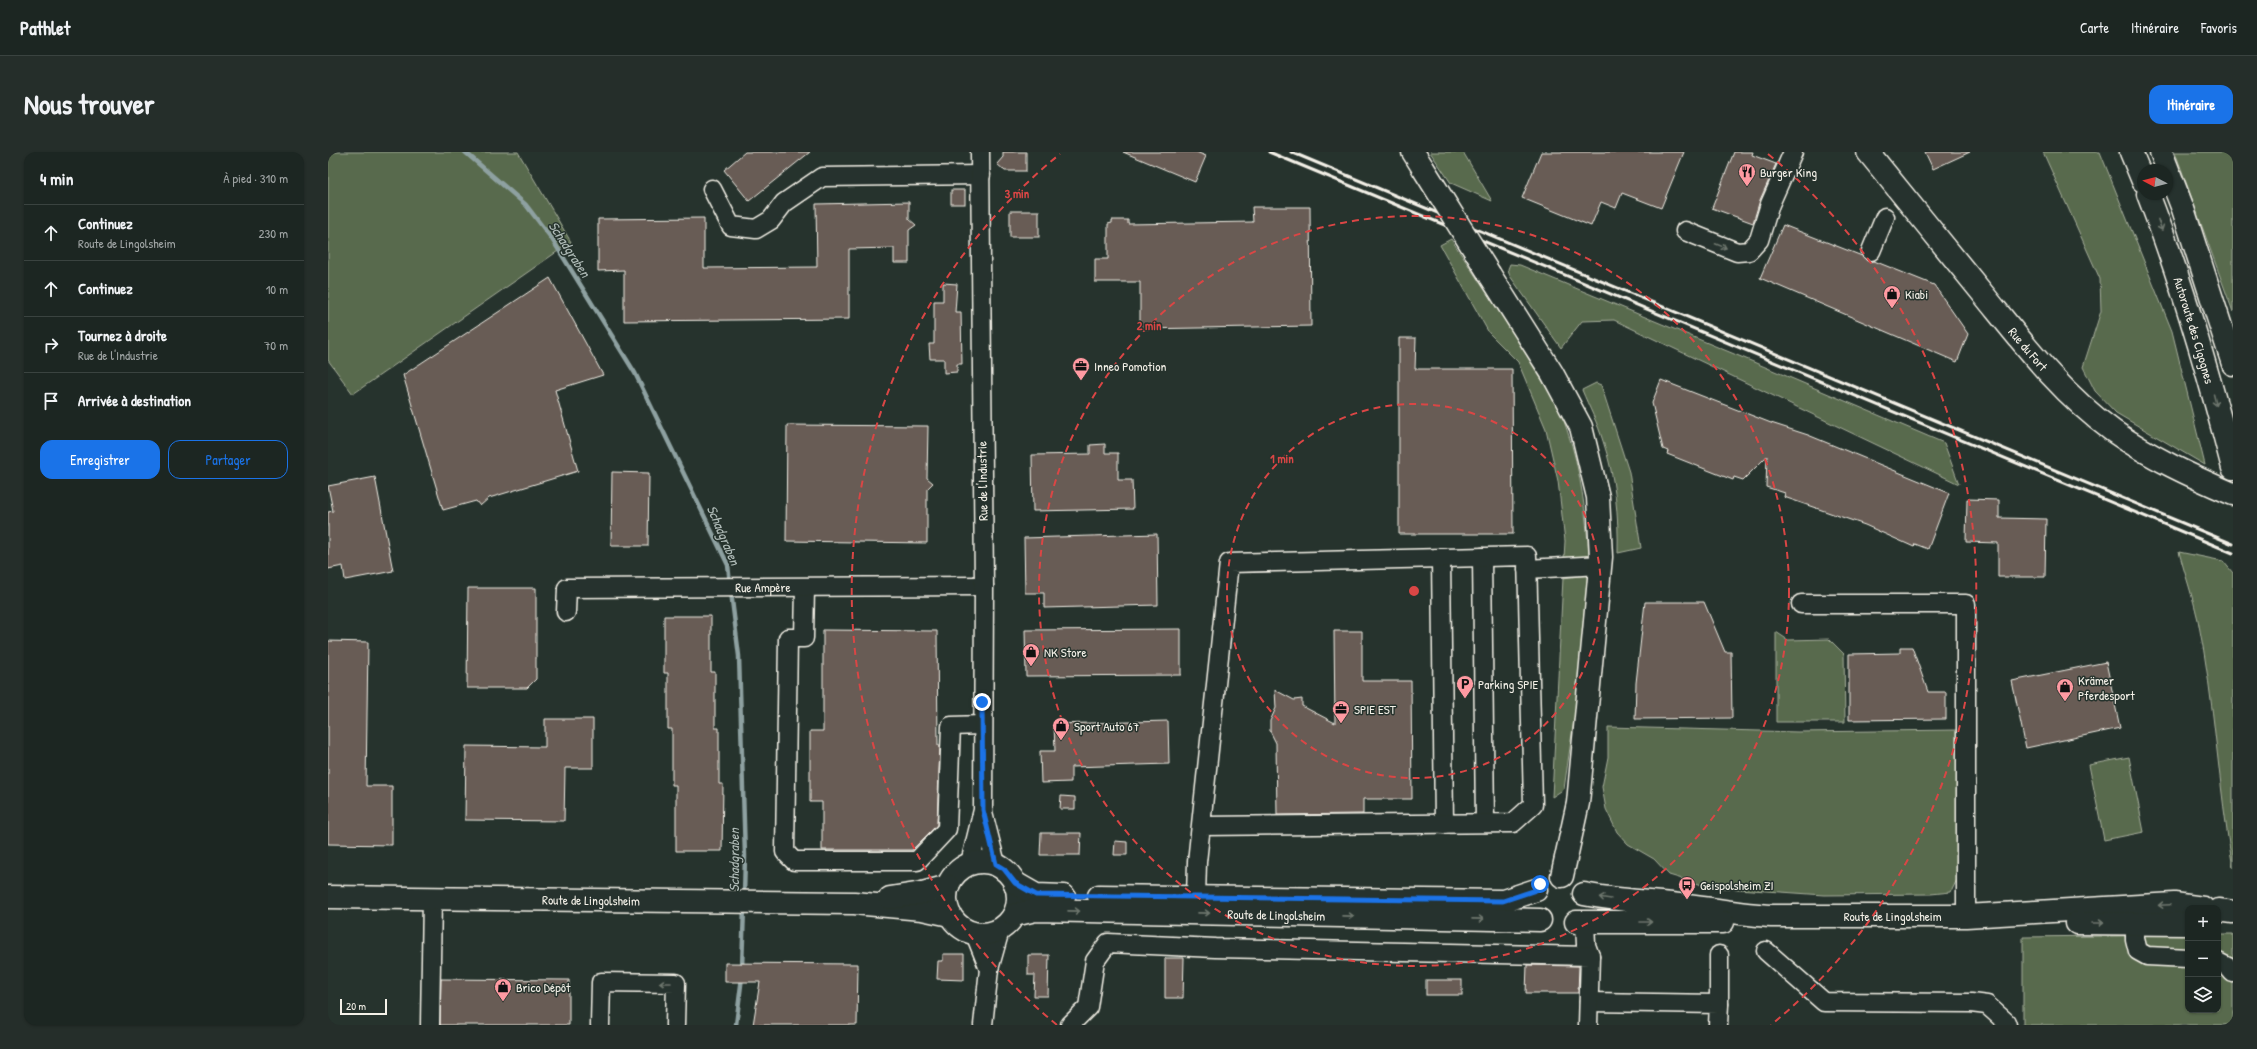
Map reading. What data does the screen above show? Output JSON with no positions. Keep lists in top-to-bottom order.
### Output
{
  "streets": {
    "main road": ["Autoroute des Cigognes", "Rue du Fort", "Route de Lingolsheim"],
    "street": ["Rue de l'Industrie", "Rue Ampère"]
  },
  "crossings": [
    ["Rue de l'Industrie", "Rue Ampère"],
    ["Rue de l'Industrie", "Route de Lingolsheim"]
  ],
  "water": ["Schadgraben"],
  "places": {
    "restaurant": ["Burger King"],
    "shop": [
      "Kiabi",
      "NK Store",
      "Krämer Pferdesport",
      "Sport Auto 67",
      "Brico Dépôt"
    ],
    "office": ["Inneo Pomotion", "SPIE EST"],
    "parking": ["Parking SPIE"],
    "bus stop": ["Geispolsheim ZI"]
  },
  "scale_bar": "20 m",
  "north": "left",
  "page": {
    "header": "Pathlet",
    "nav": ["Carte", "Itinéraire", "Favoris"],
    "title": "Nous trouver",
    "buttons": [
      "Itinéraire",
      ["Enregistrer", "Partager"]
    ],
    "heading": ["4 min", "À pied · 310 m"],
    "list": [
      ["Continuez", "Route de Lingolsheim", "230 m"],
      ["Continuez", "10 m"],
      ["Tournez à droite", "Rue de l'Industrie", "70 m"],
      "Arrivée à destination"
    ],
    "map_buttons": ["+", "−"],
    "scale": "20 m"
  },
  "rings": ["3 min", "2 min", "1 min"]
}
